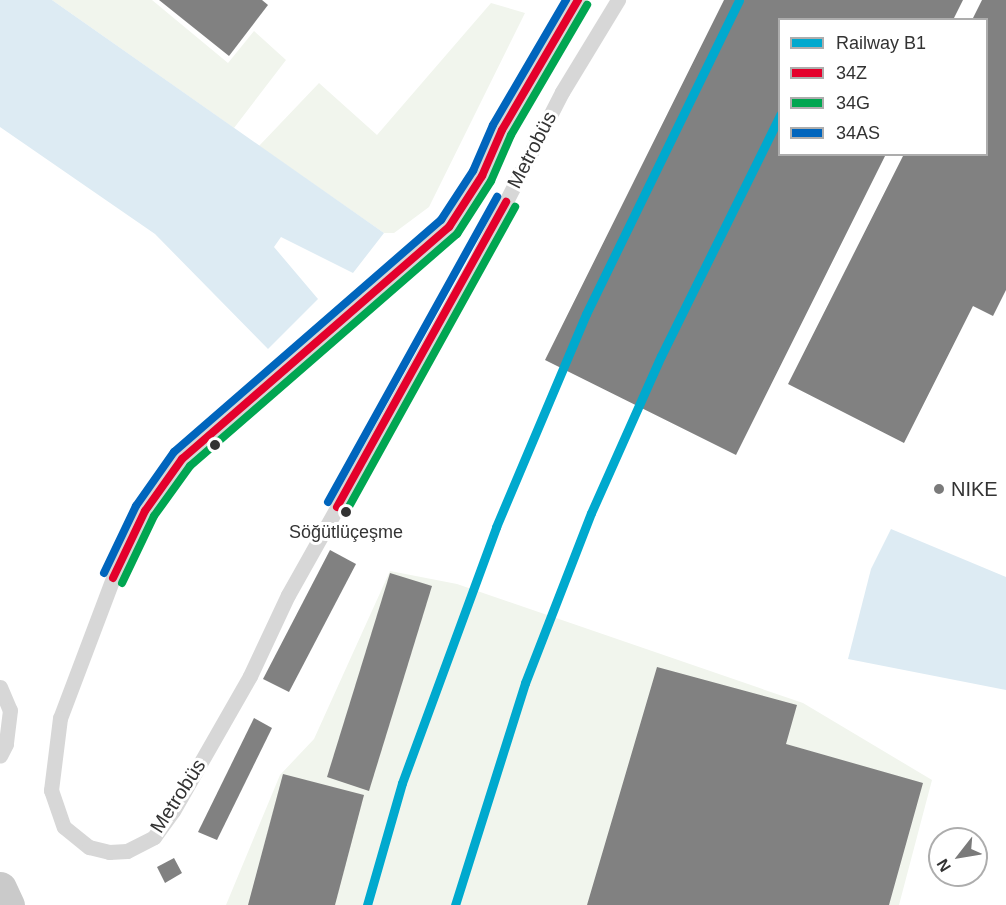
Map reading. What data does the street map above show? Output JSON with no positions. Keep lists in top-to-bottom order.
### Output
{
  "streets": {
    "lane": ["Metrobüs"]
  },
  "places": ["NIKE", "Söğütlüçeşme"],
  "lines": [
    "rail line B1",
    "transit line 34Z",
    "transit line 34AS",
    "transit line 34G"
  ],
  "legend": [
    "Railway B1",
    "34Z",
    "34G",
    "34AS"
  ],
  "north": "bottom left"
}
